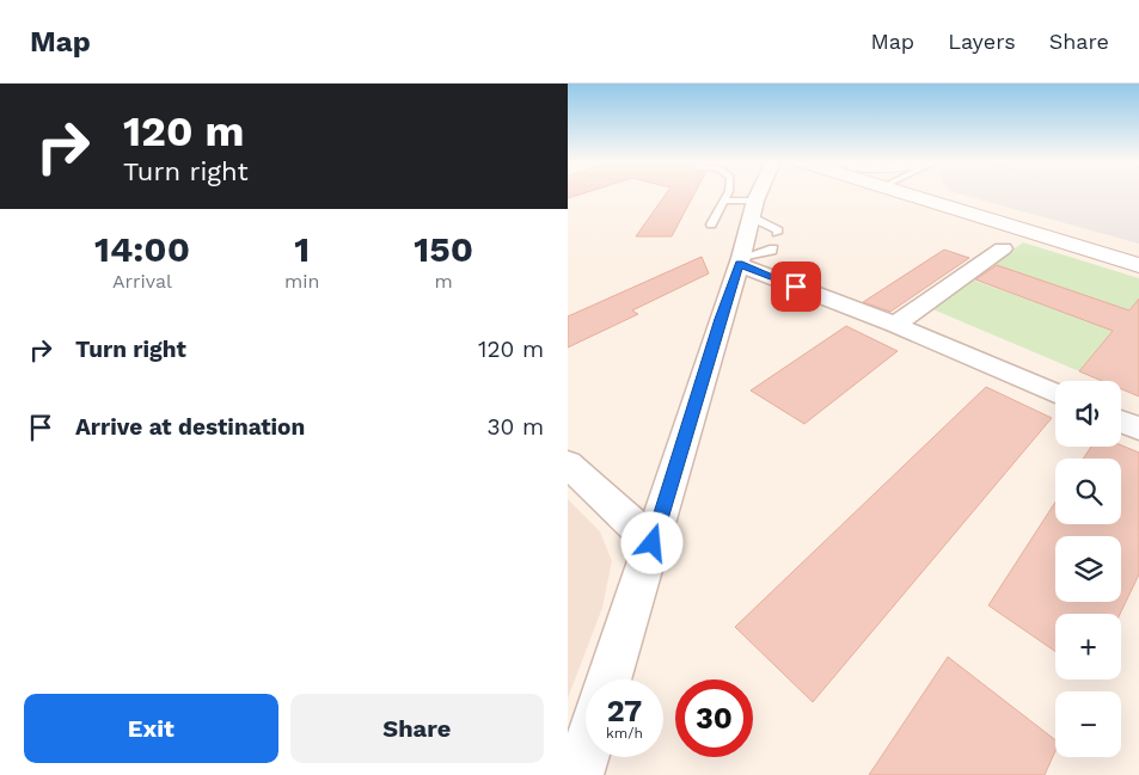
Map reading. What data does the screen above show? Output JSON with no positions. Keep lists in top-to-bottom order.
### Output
{
  "page": {
    "header": "Map",
    "nav": ["Map", "Layers", "Share"],
    "turn": ["120 m", "Turn right"],
    "eta": [
      "14:00",
      "Arrival",
      "1",
      "min",
      "150",
      "m"
    ],
    "list": [
      {
        "name": "Turn right",
        "value": "120 m"
      },
      {
        "name": "Arrive at destination",
        "value": "30 m"
      }
    ],
    "map_buttons": ["+", "−"],
    "speed": "27 km/h",
    "limit": "30",
    "buttons": ["Exit", "Share"]
  }
}
